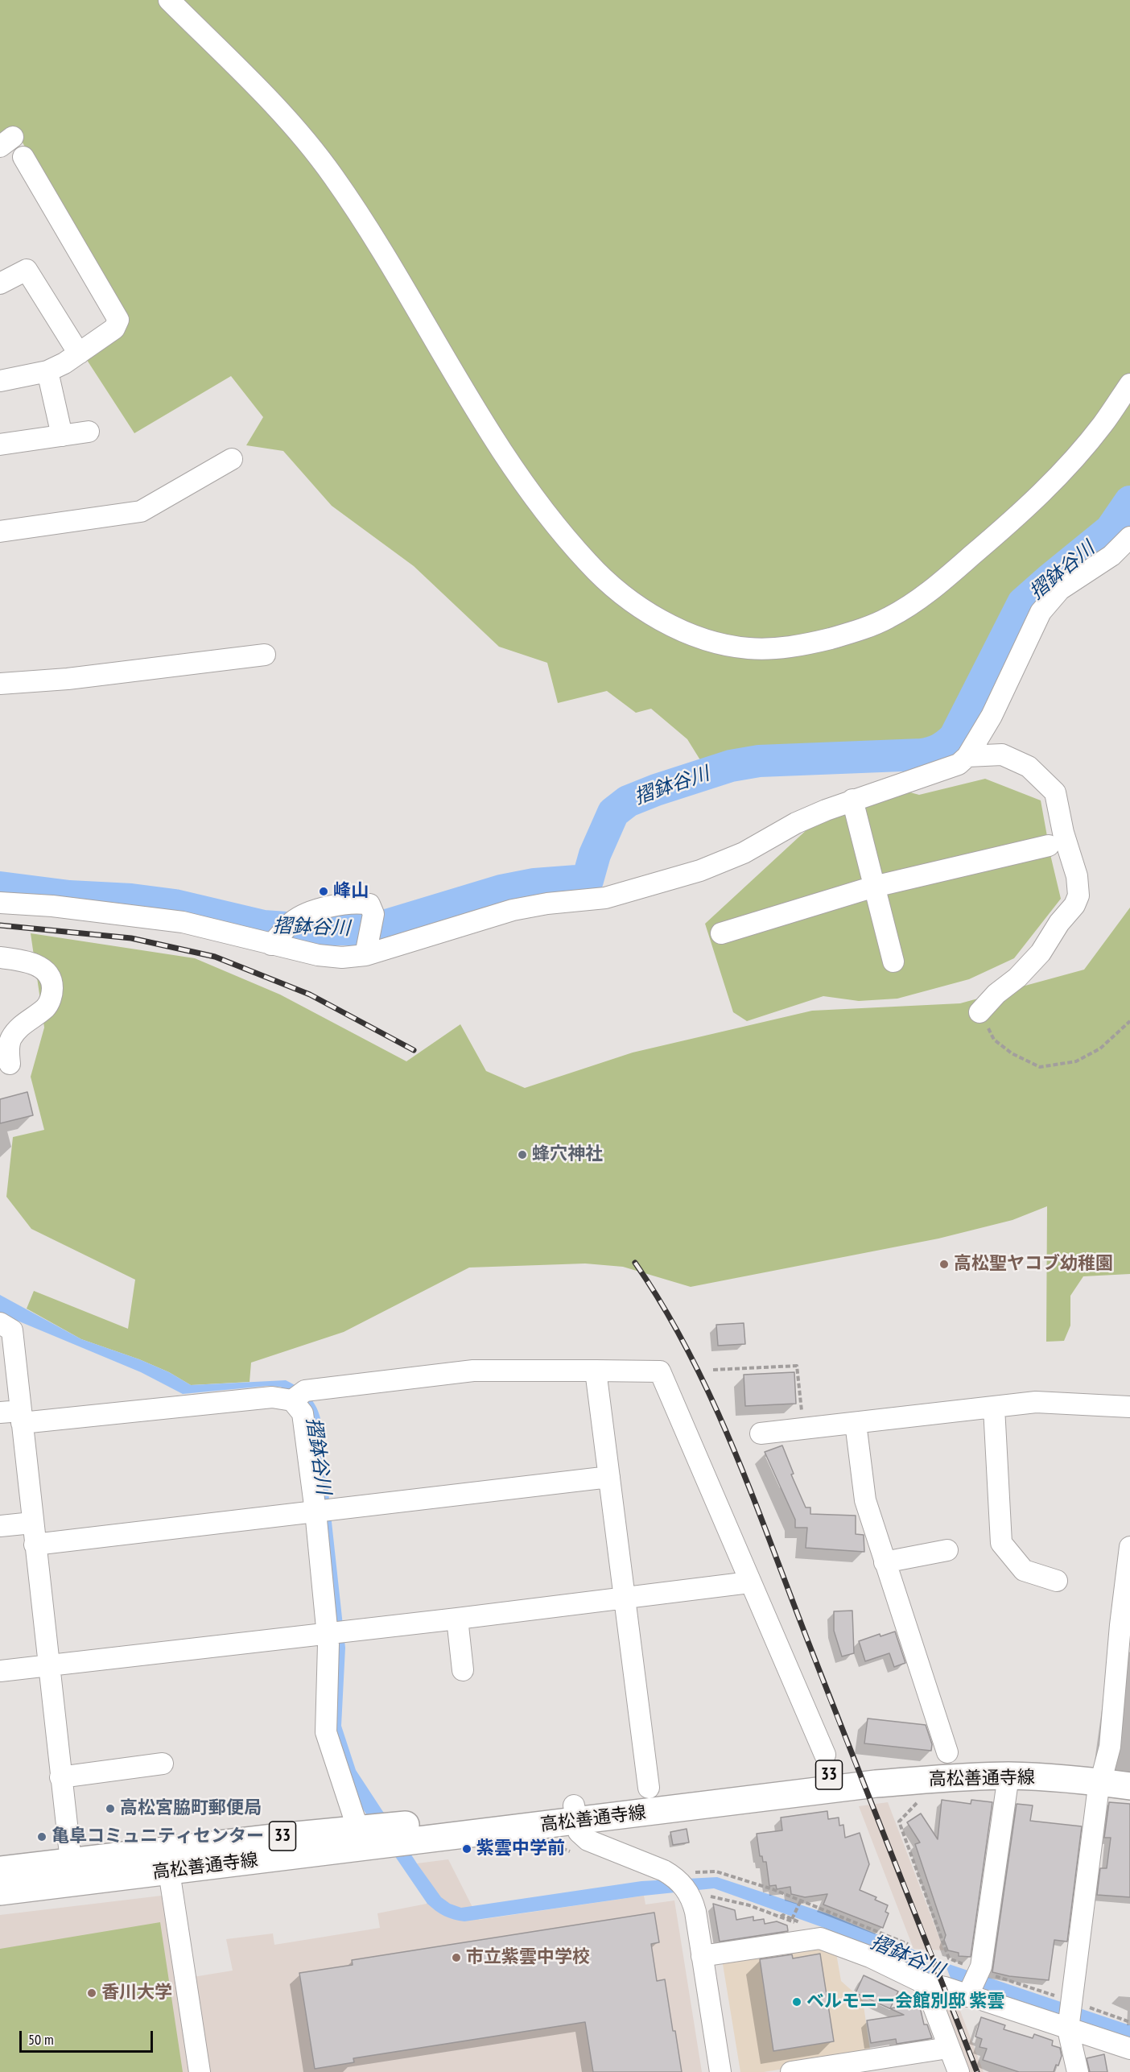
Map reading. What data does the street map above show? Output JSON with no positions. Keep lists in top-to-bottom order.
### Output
{
  "streets": {
    "main road": ["33", "高松善通寺線"]
  },
  "water": ["摺鉢谷川"],
  "places": [
    "峰山",
    "蜂穴神社",
    "高松聖ヤコブ幼稚園",
    "高松宮脇町郵便局",
    "亀阜コミュニティセンター",
    "紫雲中学前",
    "市立紫雲中学校",
    "香川大学",
    "ベルモニー会館別邸 紫雲"
  ],
  "scale_bar": "50 m"
}
